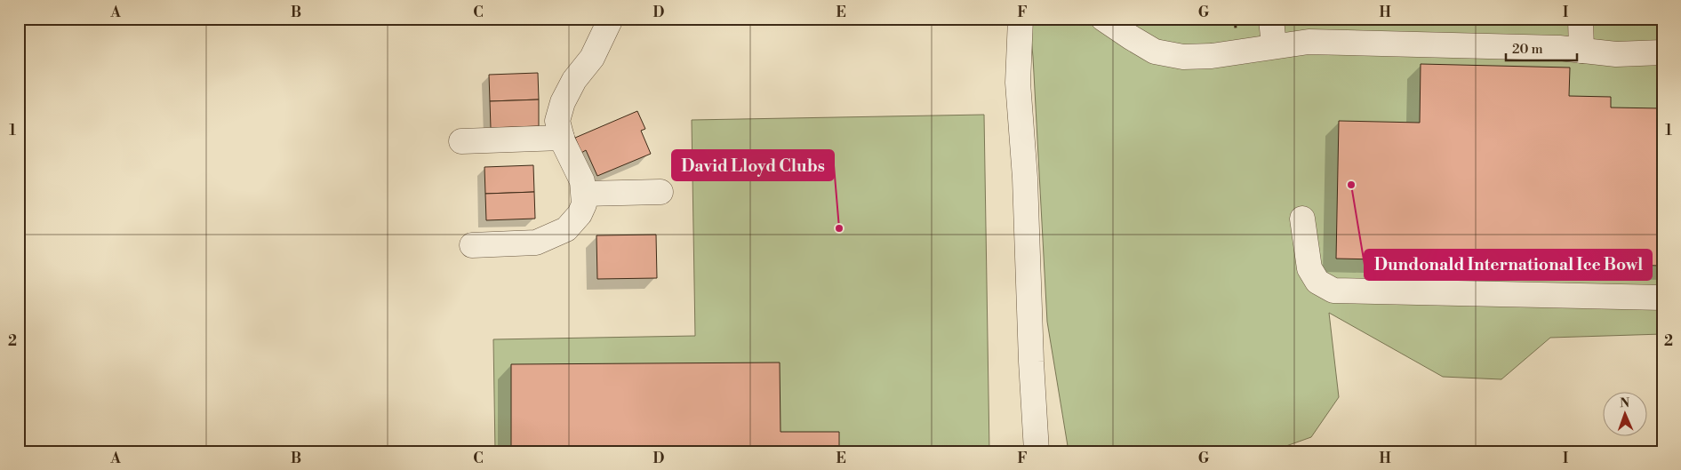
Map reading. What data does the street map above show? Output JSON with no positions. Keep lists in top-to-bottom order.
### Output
{
  "places": ["Dundonald International Ice Bowl", "David Lloyd Clubs"],
  "scale_bar": "20 m",
  "north": "top",
  "grid": {
    "columns": [
      "A",
      "B",
      "C",
      "D",
      "E",
      "F",
      "G",
      "H",
      "I"
    ],
    "rows": ["1", "2"]
  }
}
